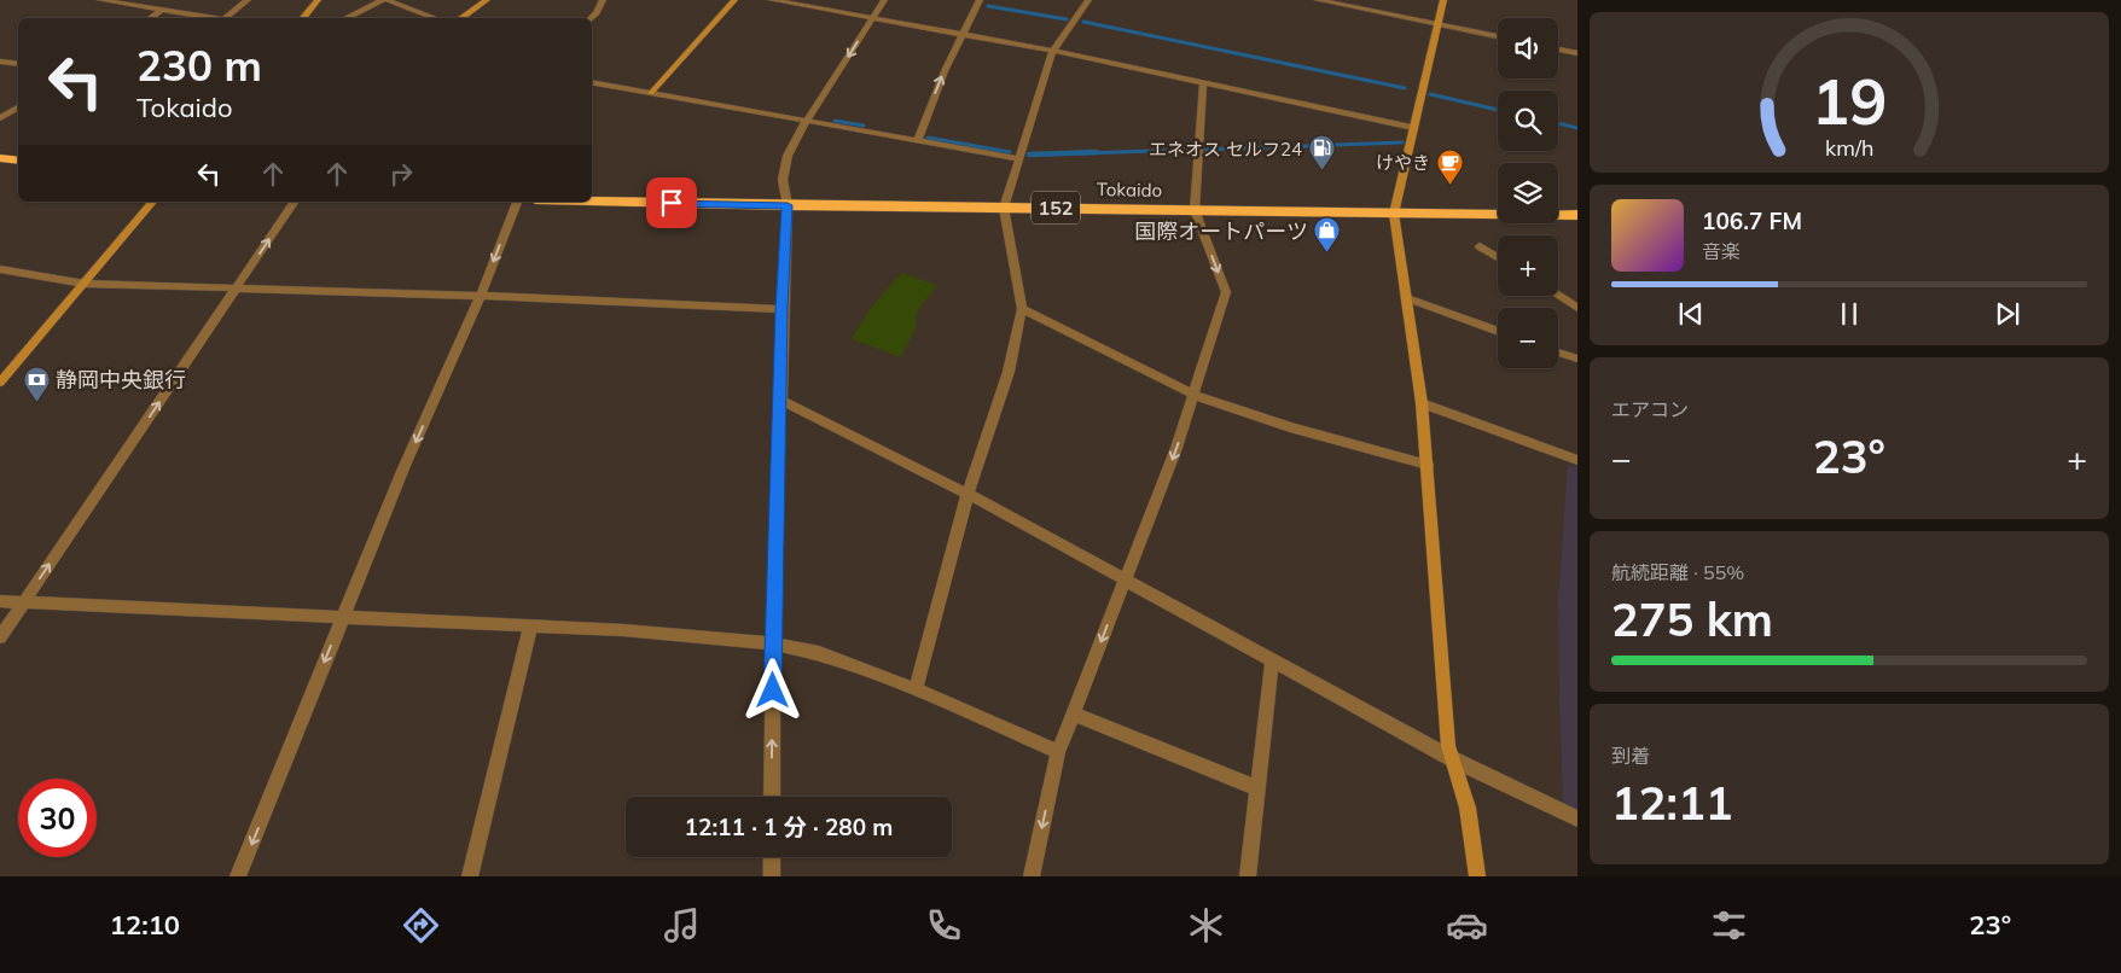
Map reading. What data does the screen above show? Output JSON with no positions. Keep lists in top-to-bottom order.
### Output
{
  "streets": {
    "highway": ["Tokaido", "152"]
  },
  "places": {
    "fuel station": ["エネオス セルフ24"],
    "cafe": ["けやき"],
    "shop": ["国際オートパーツ"],
    "bank": ["静岡中央銀行"]
  },
  "page": {
    "map_buttons": ["+", "−"],
    "turn": ["230 m", "Tokaido"],
    "song": ["106.7 FM", "音楽"],
    "tile": [
      "エアコン",
      ["航続距離 · 55%", "275 km"],
      ["到着", "12:11"]
    ],
    "heat": ["−", "23°", "+"],
    "limit": "30",
    "trip": "12:11 · 1 分 · 280 m",
    "tabs": ["12:10", "23°"],
    "gauge": ["19", "km/h"]
  }
}
